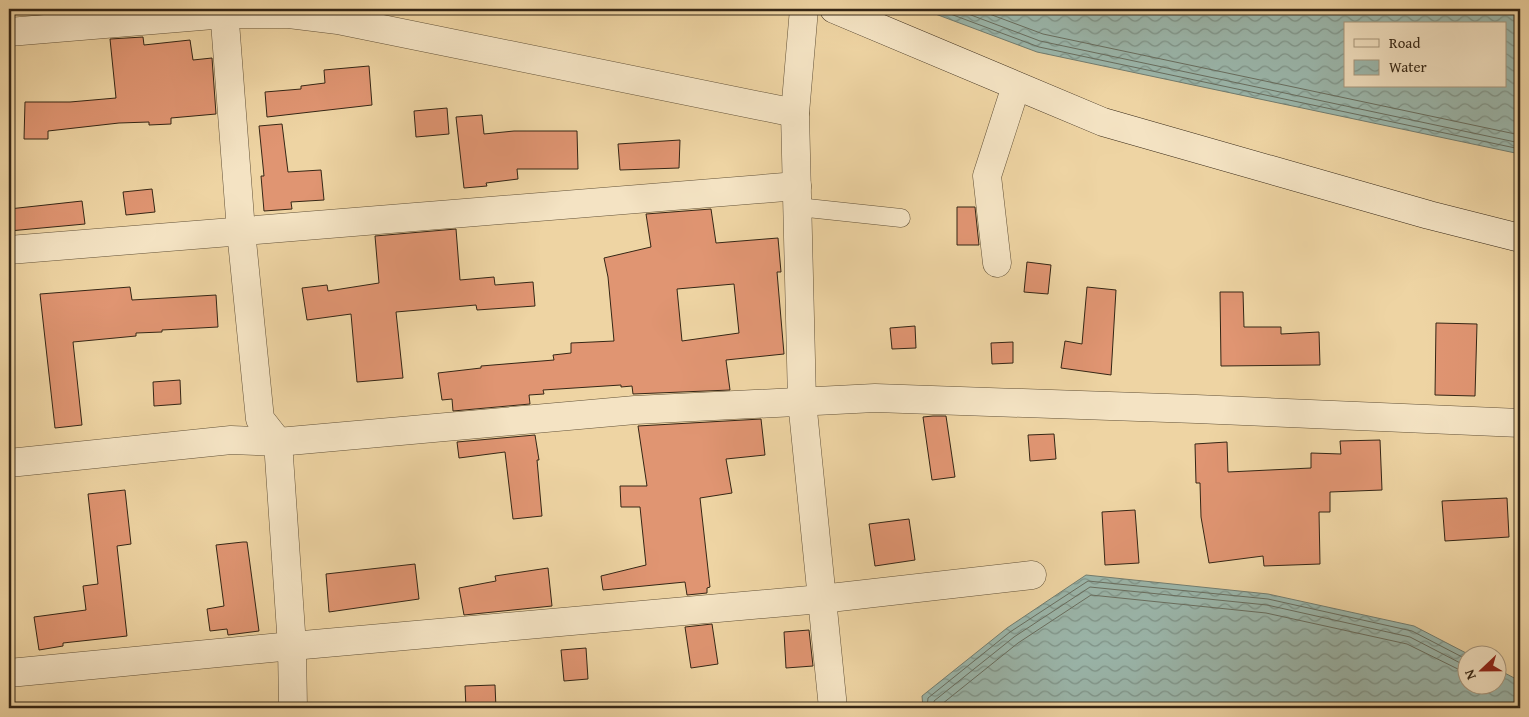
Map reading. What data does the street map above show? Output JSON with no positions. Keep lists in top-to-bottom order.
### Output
{
  "legend": ["Road", "Water"],
  "north": "left"
}
